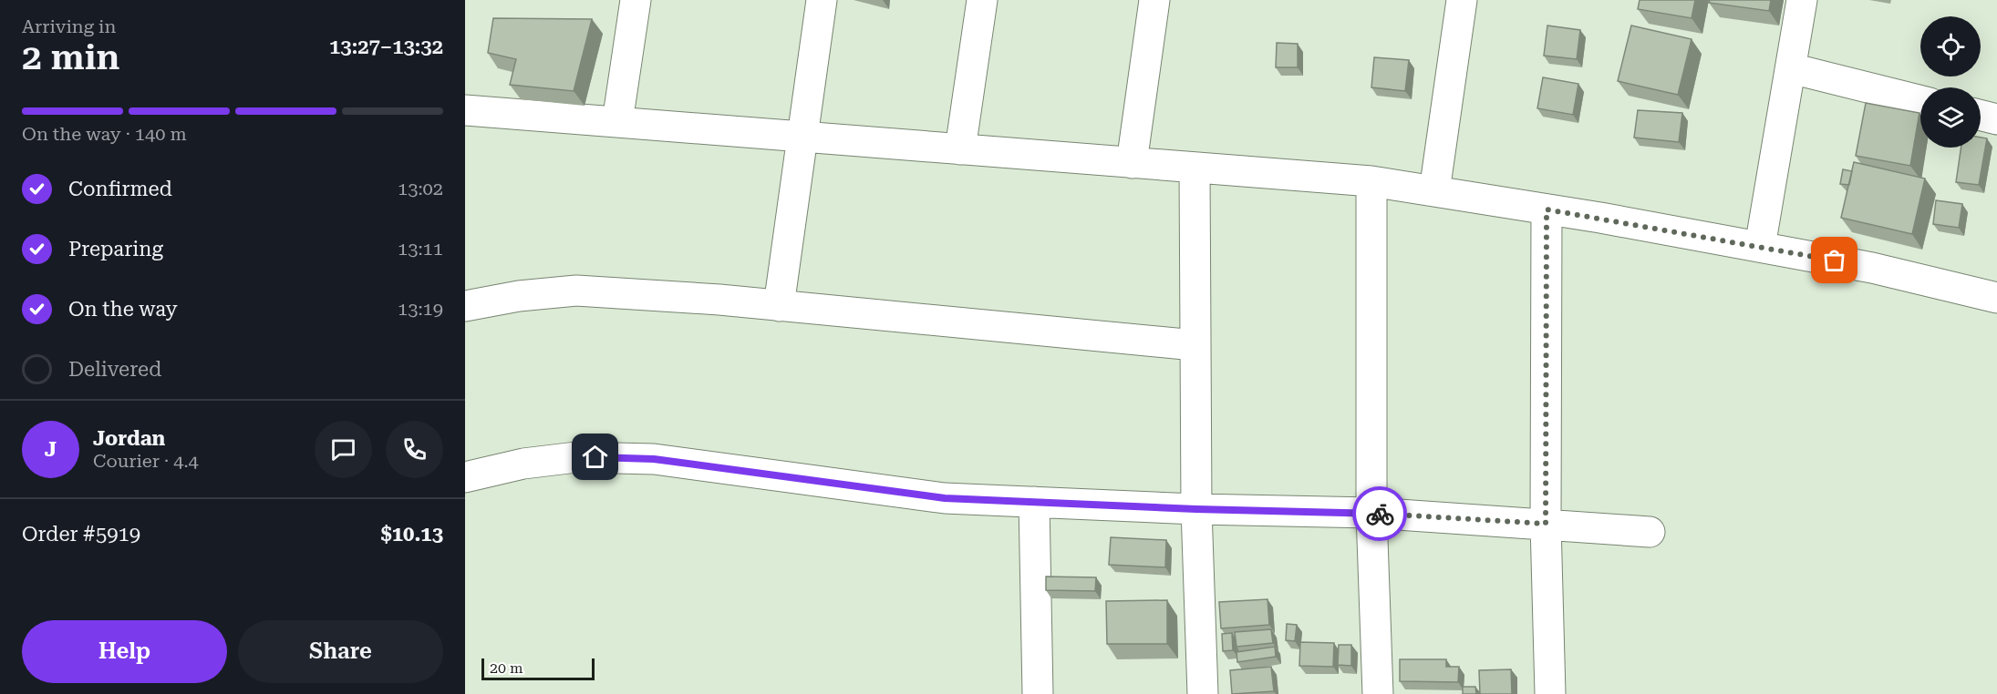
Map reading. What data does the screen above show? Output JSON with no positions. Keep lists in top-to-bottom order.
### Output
{
  "scale_bar": "20 m",
  "page": {
    "heading": ["2 min", "Arriving in", "13:27–13:32"],
    "panel": [
      "Jordan",
      "Courier · 4.4",
      "Order #5919",
      "$10.13"
    ],
    "bar": "On the way · 140 m",
    "list": [
      ["Confirmed", "13:02"],
      ["Preparing", "13:11"],
      ["On the way", "13:19"],
      "Delivered"
    ],
    "round": "J",
    "buttons": ["Help", "Share"],
    "scale": "20 m"
  }
}
